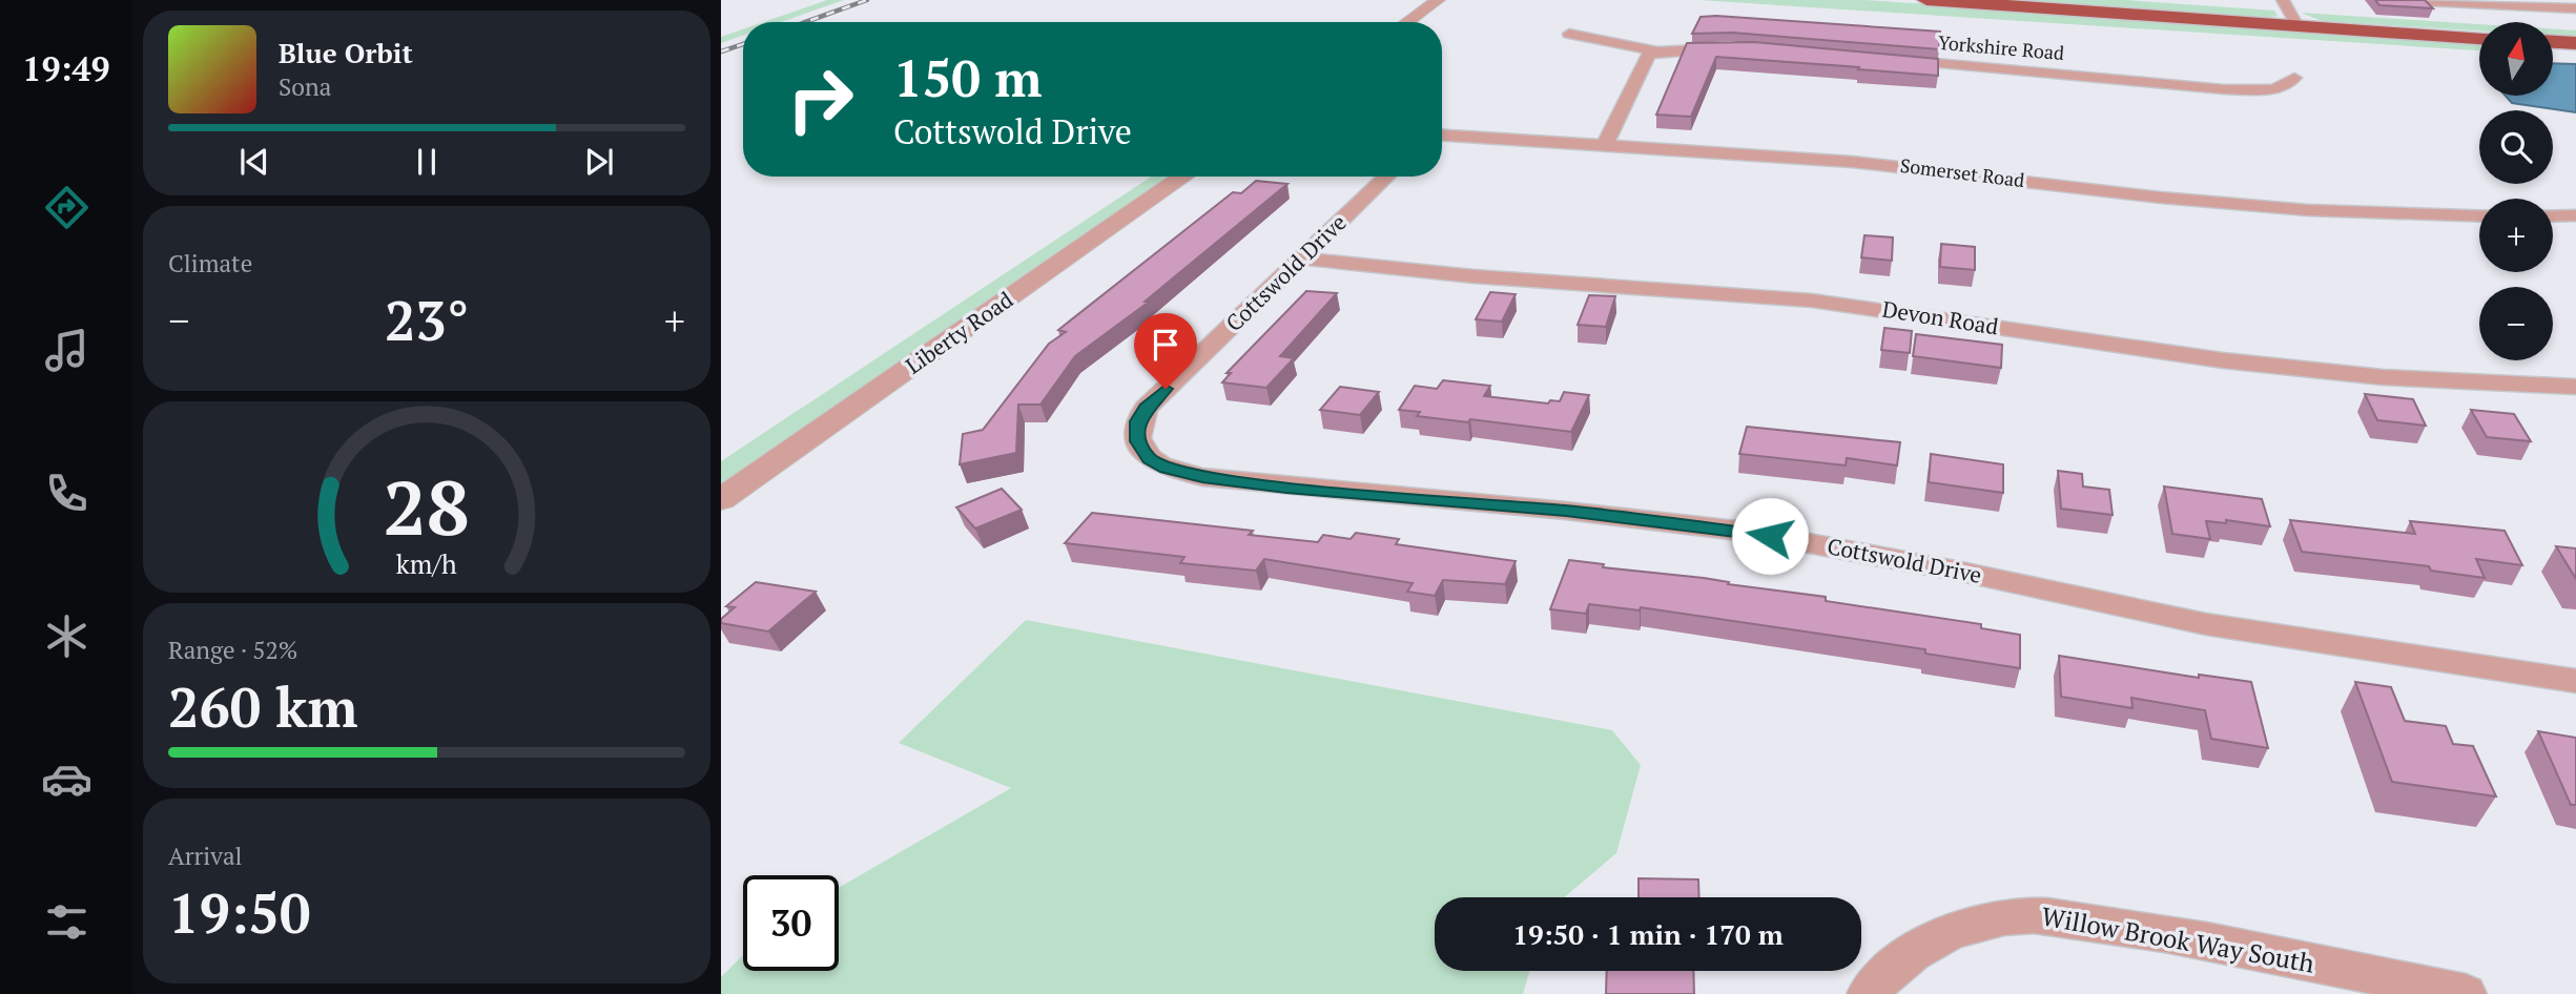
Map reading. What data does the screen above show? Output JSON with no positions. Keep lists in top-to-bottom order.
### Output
{
  "streets": {
    "street": [
      "Yorkshire Road",
      "Somerset Road",
      "Cottswold Drive",
      "Devon Road",
      "Liberty Road",
      "Willow Brook Way South"
    ]
  },
  "crossings": [
    ["Cottswold Drive", "Devon Road"]
  ],
  "north": "top",
  "page": {
    "tabs": "19:49",
    "map_buttons": ["+", "−"],
    "turn": ["150 m", "Cottswold Drive"],
    "song": ["Blue Orbit", "Sona"],
    "tile": [
      "Climate",
      ["Range · 52%", "260 km"],
      ["Arrival", "19:50"]
    ],
    "heat": ["−", "23°", "+"],
    "limit": "30",
    "trip": "19:50 · 1 min · 170 m",
    "gauge": ["28", "km/h"]
  }
}
